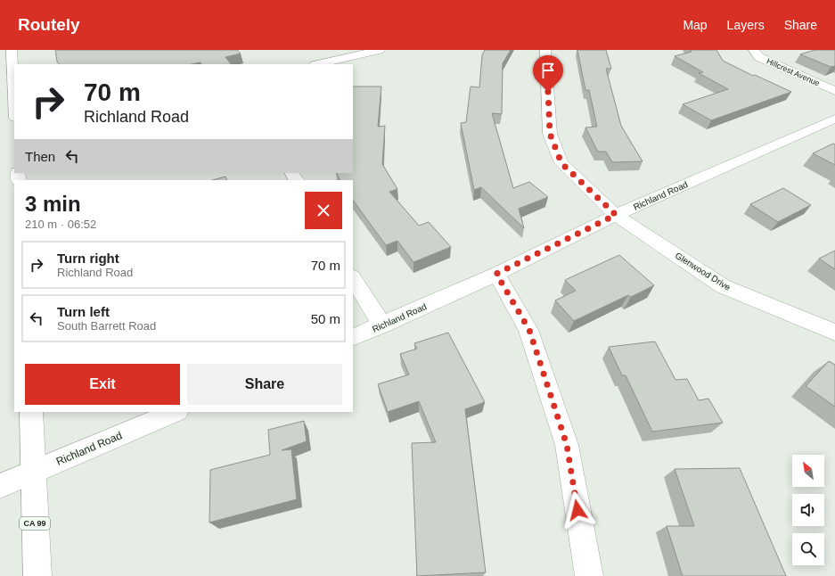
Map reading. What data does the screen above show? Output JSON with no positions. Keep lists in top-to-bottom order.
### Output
{
  "streets": {
    "main road": [
      "Hillcrest Avenue",
      "Richland Road",
      "Glenwood Drive",
      "CA 99"
    ]
  },
  "crossings": [
    ["Richland Road", "Glenwood Drive"],
    ["Richland Road", "CA 99"]
  ],
  "north": "top left",
  "page": {
    "header": "Routely",
    "nav": ["Map", "Layers", "Share"],
    "turn": ["70 m", "Richland Road"],
    "then": "Then",
    "heading": ["3 min", "210 m · 06:52"],
    "list": [
      {
        "name": "Turn right",
        "note": "Richland Road",
        "value": "70 m"
      },
      {
        "name": "Turn left",
        "note": "South Barrett Road",
        "value": "50 m"
      }
    ],
    "buttons": ["Exit", "Share"]
  }
}
